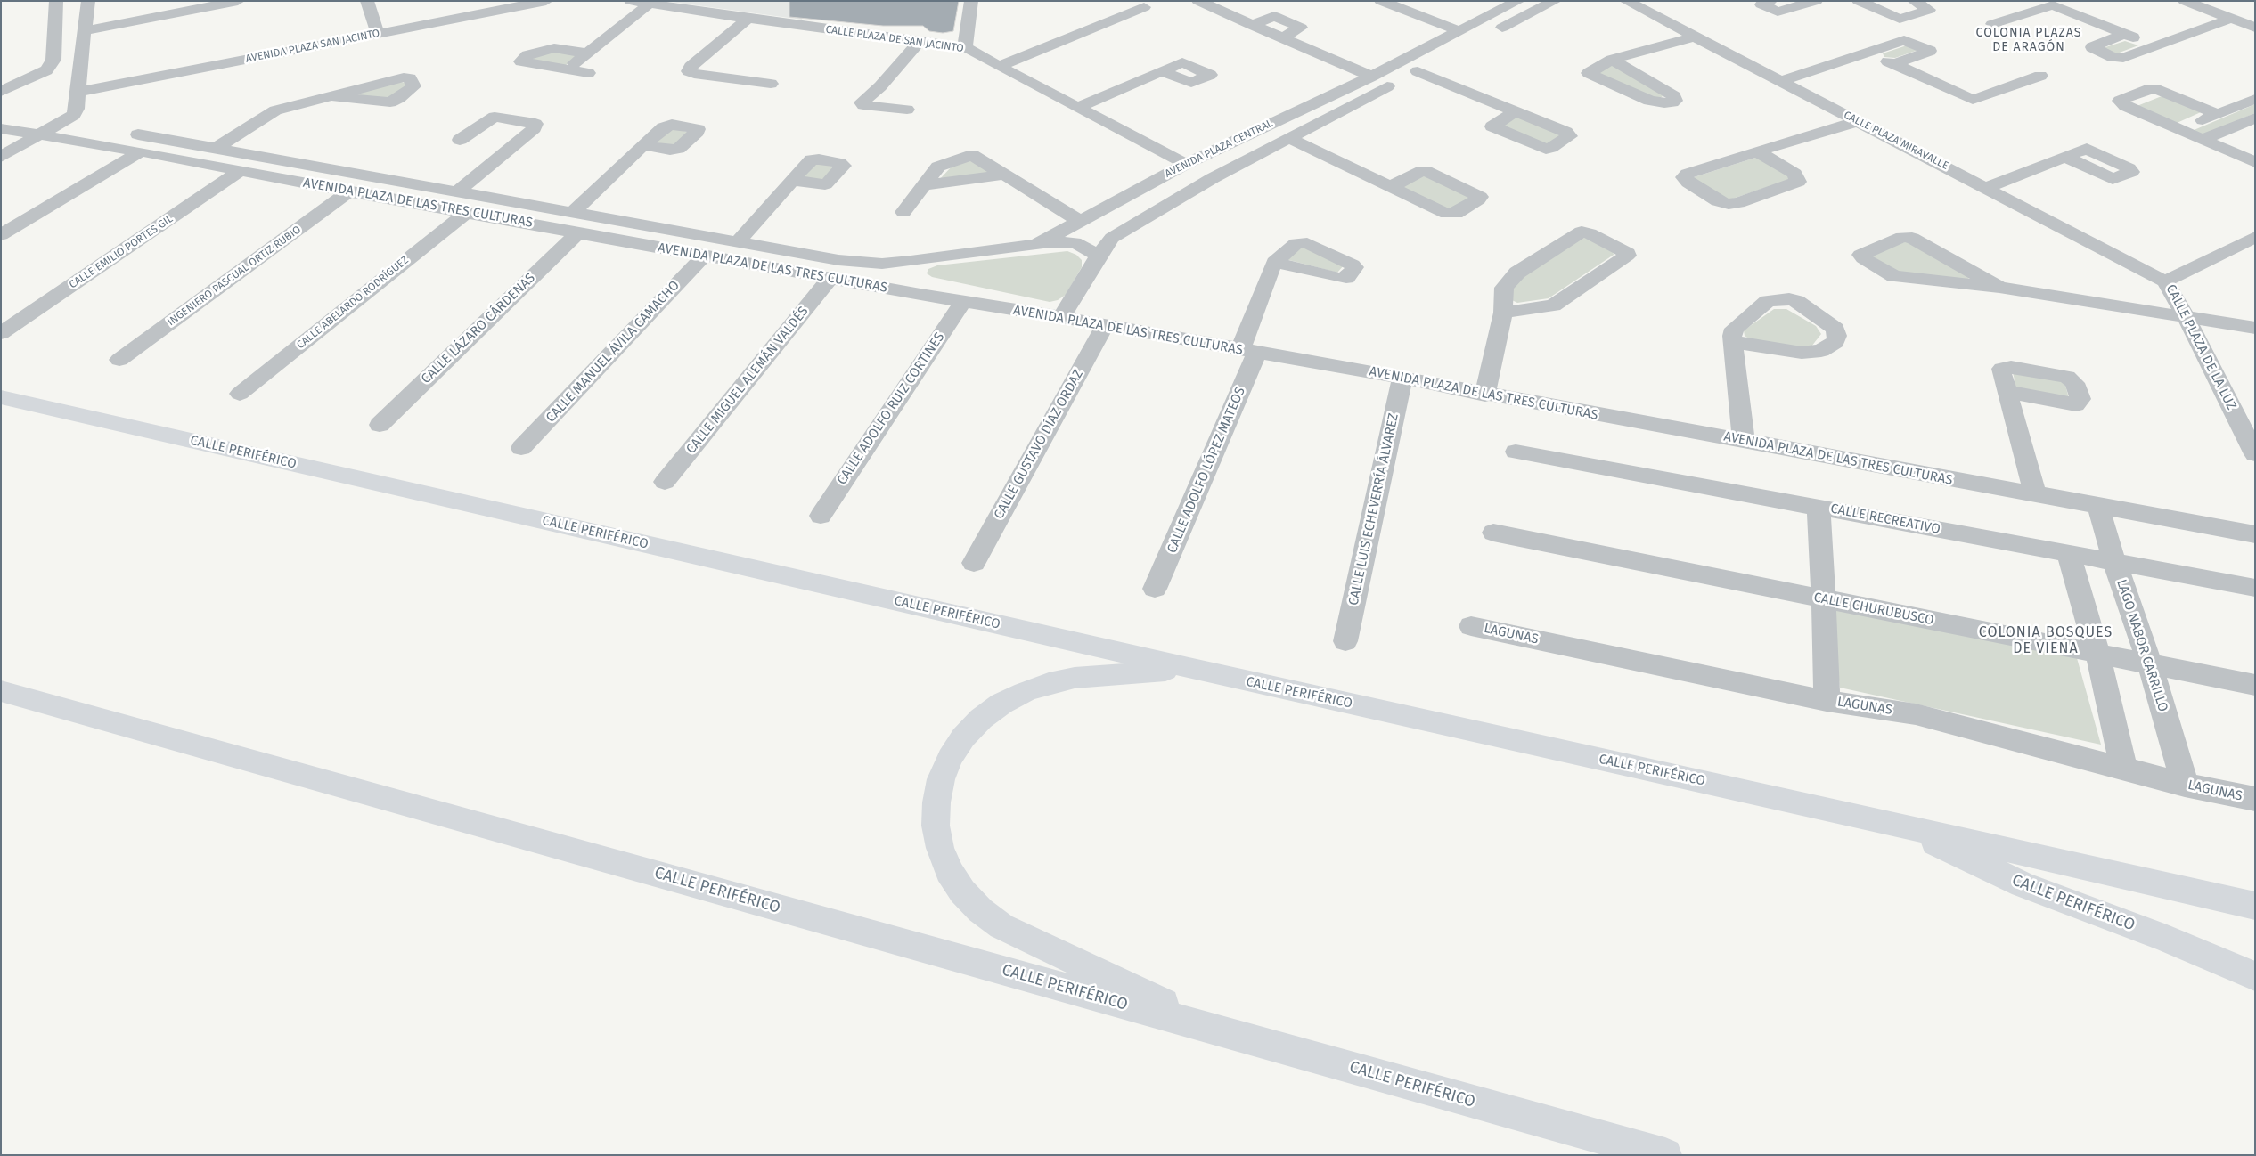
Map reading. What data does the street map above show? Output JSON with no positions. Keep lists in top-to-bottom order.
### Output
{
  "streets": {
    "highway": ["CALLE PERIFÉRICO"],
    "street": [
      "CALLE PLAZA DE SAN JACINTO",
      "AVENIDA PLAZA SAN JACINTO",
      "CALLE PLAZA MIRAVALLE",
      "AVENIDA PLAZA CENTRAL",
      "AVENIDA PLAZA DE LAS TRES CULTURAS",
      "CALLE EMILIO PORTES GIL",
      "INGENIERO PASCUAL ORTIZ RUBIO",
      "CALLE ABELARDO RODRÍGUEZ",
      "CALLE LÁZARO CÁRDENAS",
      "CALLE PLAZA DE LA LUZ",
      "CALLE MANUEL ÁVILA CAMACHO",
      "CALLE MIGUEL ALEMÁN VALDÉS",
      "CALLE ADOLFO RUIZ CORTINES",
      "CALLE GUSTAVO DÍAZ ORDAZ",
      "CALLE ADOLFO LÓPEZ MATEOS",
      "CALLE LUIS ECHEVERRÍA ÁLVAREZ",
      "CALLE RECREATIVO",
      "CALLE CHURUBUSCO",
      "LAGUNAS",
      "LAGO NABOR CARRILLO"
    ]
  },
  "crossings": [
    ["CALLE PLAZA DE SAN JACINTO", "AVENIDA PLAZA CENTRAL"],
    ["CALLE PLAZA MIRAVALLE", "CALLE PLAZA DE LA LUZ"],
    ["AVENIDA PLAZA CENTRAL", "AVENIDA PLAZA DE LAS TRES CULTURAS"],
    ["AVENIDA PLAZA DE LAS TRES CULTURAS", "CALLE EMILIO PORTES GIL"],
    ["AVENIDA PLAZA DE LAS TRES CULTURAS", "INGENIERO PASCUAL ORTIZ RUBIO"],
    ["AVENIDA PLAZA DE LAS TRES CULTURAS", "CALLE ABELARDO RODRÍGUEZ"],
    ["AVENIDA PLAZA DE LAS TRES CULTURAS", "CALLE LÁZARO CÁRDENAS"],
    ["AVENIDA PLAZA DE LAS TRES CULTURAS", "CALLE MANUEL ÁVILA CAMACHO"],
    ["AVENIDA PLAZA DE LAS TRES CULTURAS", "CALLE MIGUEL ALEMÁN VALDÉS"],
    ["AVENIDA PLAZA DE LAS TRES CULTURAS", "CALLE ADOLFO RUIZ CORTINES"],
    ["AVENIDA PLAZA DE LAS TRES CULTURAS", "CALLE GUSTAVO DÍAZ ORDAZ"],
    ["AVENIDA PLAZA DE LAS TRES CULTURAS", "CALLE ADOLFO LÓPEZ MATEOS"],
    ["AVENIDA PLAZA DE LAS TRES CULTURAS", "CALLE LUIS ECHEVERRÍA ÁLVAREZ"],
    ["AVENIDA PLAZA DE LAS TRES CULTURAS", "LAGO NABOR CARRILLO"],
    ["CALLE RECREATIVO", "LAGO NABOR CARRILLO"],
    ["CALLE CHURUBUSCO", "LAGO NABOR CARRILLO"],
    ["LAGUNAS", "LAGO NABOR CARRILLO"]
  ],
  "districts": ["COLONIA PLAZAS DE ARAGÓN", "COLONIA BOSQUES DE VIENA"]
}
